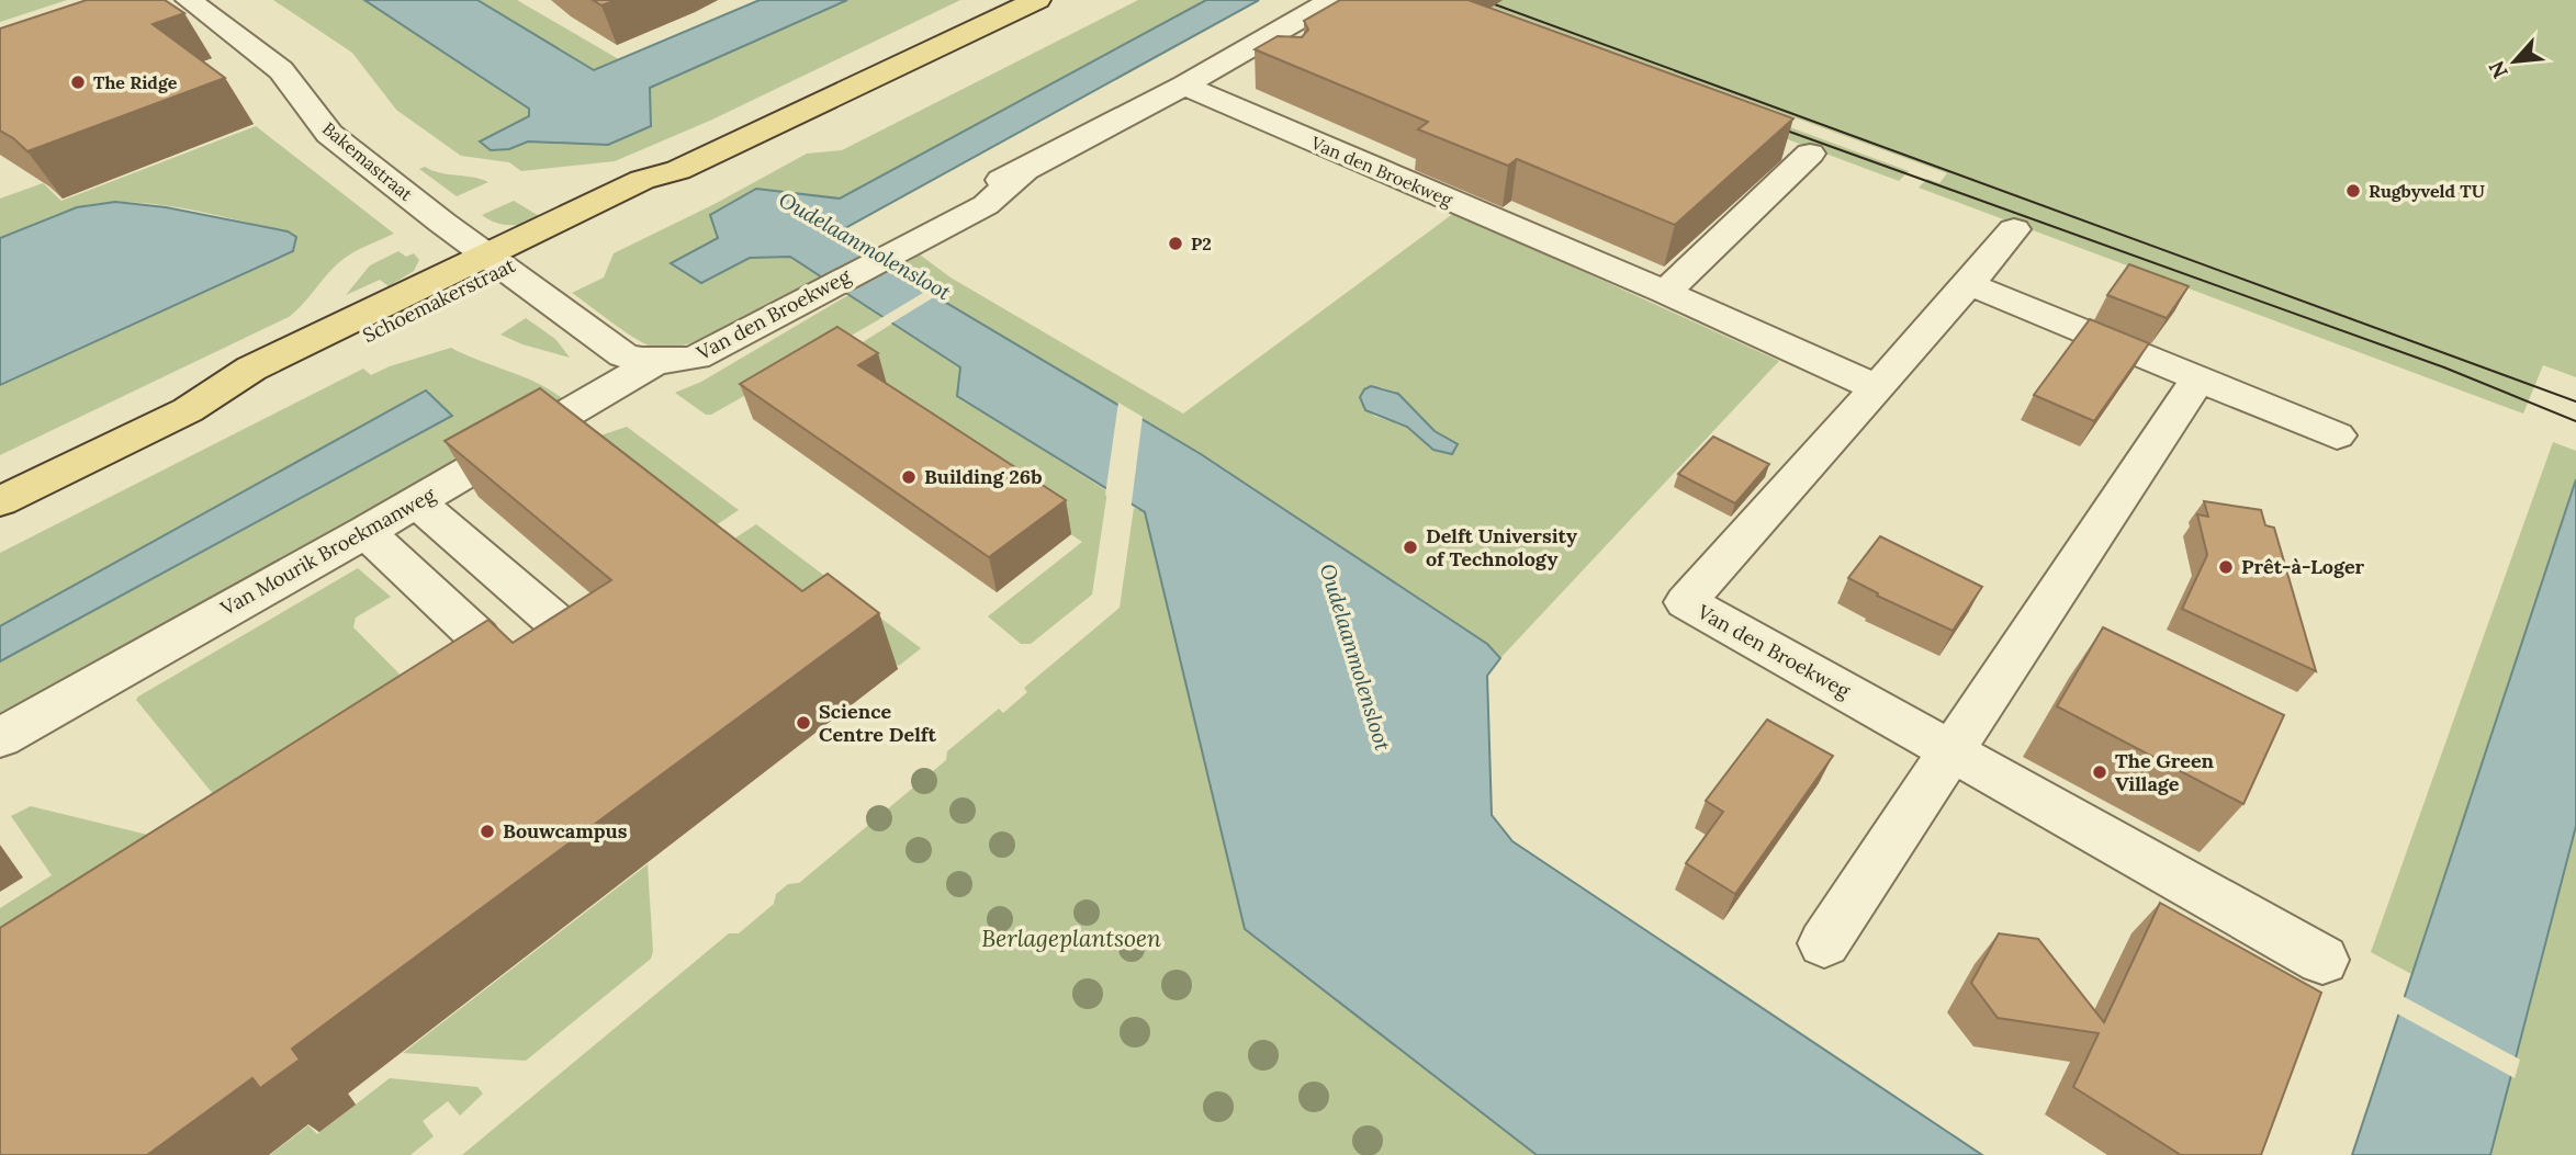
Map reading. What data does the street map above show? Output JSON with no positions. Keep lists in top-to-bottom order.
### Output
{
  "streets": {
    "main road": ["Schoemakerstraat"],
    "street": ["Bakemastraat", "Van den Broekweg", "Van Mourik Broekmanweg"]
  },
  "crossings": [
    ["Bakemastraat", "Van den Broekweg"],
    ["Bakemastraat", "Schoemakerstraat"],
    ["Bakemastraat", "Van Mourik Broekmanweg"],
    ["Van den Broekweg", "Van Mourik Broekmanweg"]
  ],
  "water": ["Oudelaanmolensloot"],
  "parks": ["Berlageplantsoen"],
  "places": [
    "The Ridge",
    "Rugbyveld TU",
    "P2",
    "Building 26b",
    "Delft University of Technology",
    "Prêt-à-Loger",
    "Science Centre Delft",
    "The Green Village",
    "Bouwcampus"
  ],
  "north": "bottom left"
}
